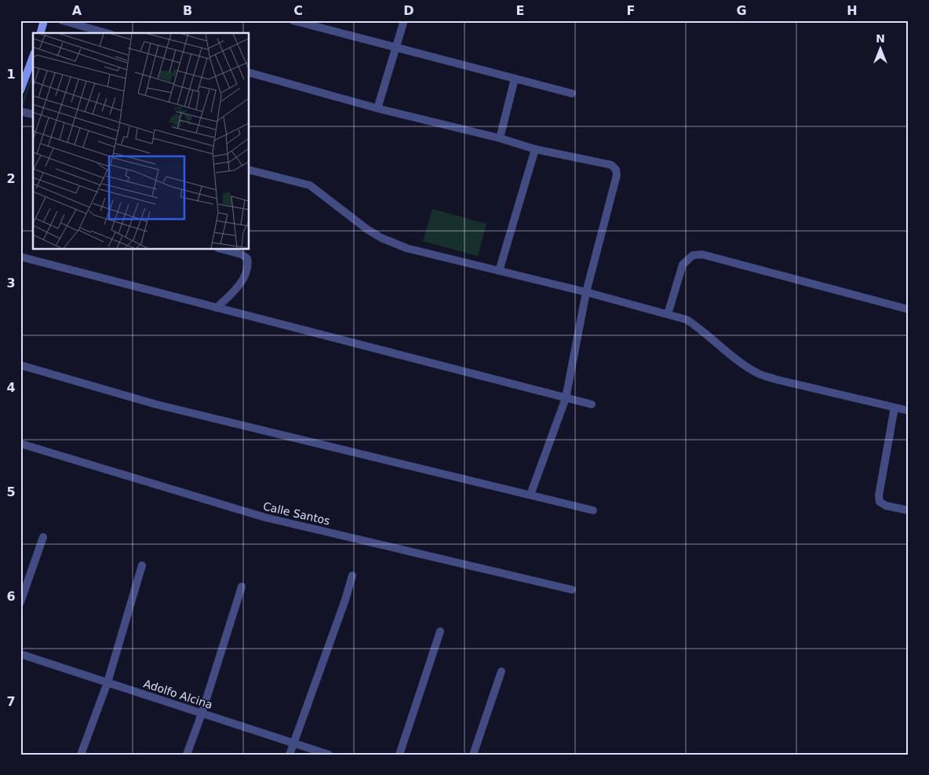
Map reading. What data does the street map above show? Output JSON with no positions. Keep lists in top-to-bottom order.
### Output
{
  "streets": {
    "street": ["Calle Santos", "Adolfo Alcina"]
  },
  "north": "top",
  "grid": {
    "columns": [
      "A",
      "B",
      "C",
      "D",
      "E",
      "F",
      "G",
      "H"
    ],
    "rows": [
      "1",
      "2",
      "3",
      "4",
      "5",
      "6",
      "7"
    ]
  }
}
